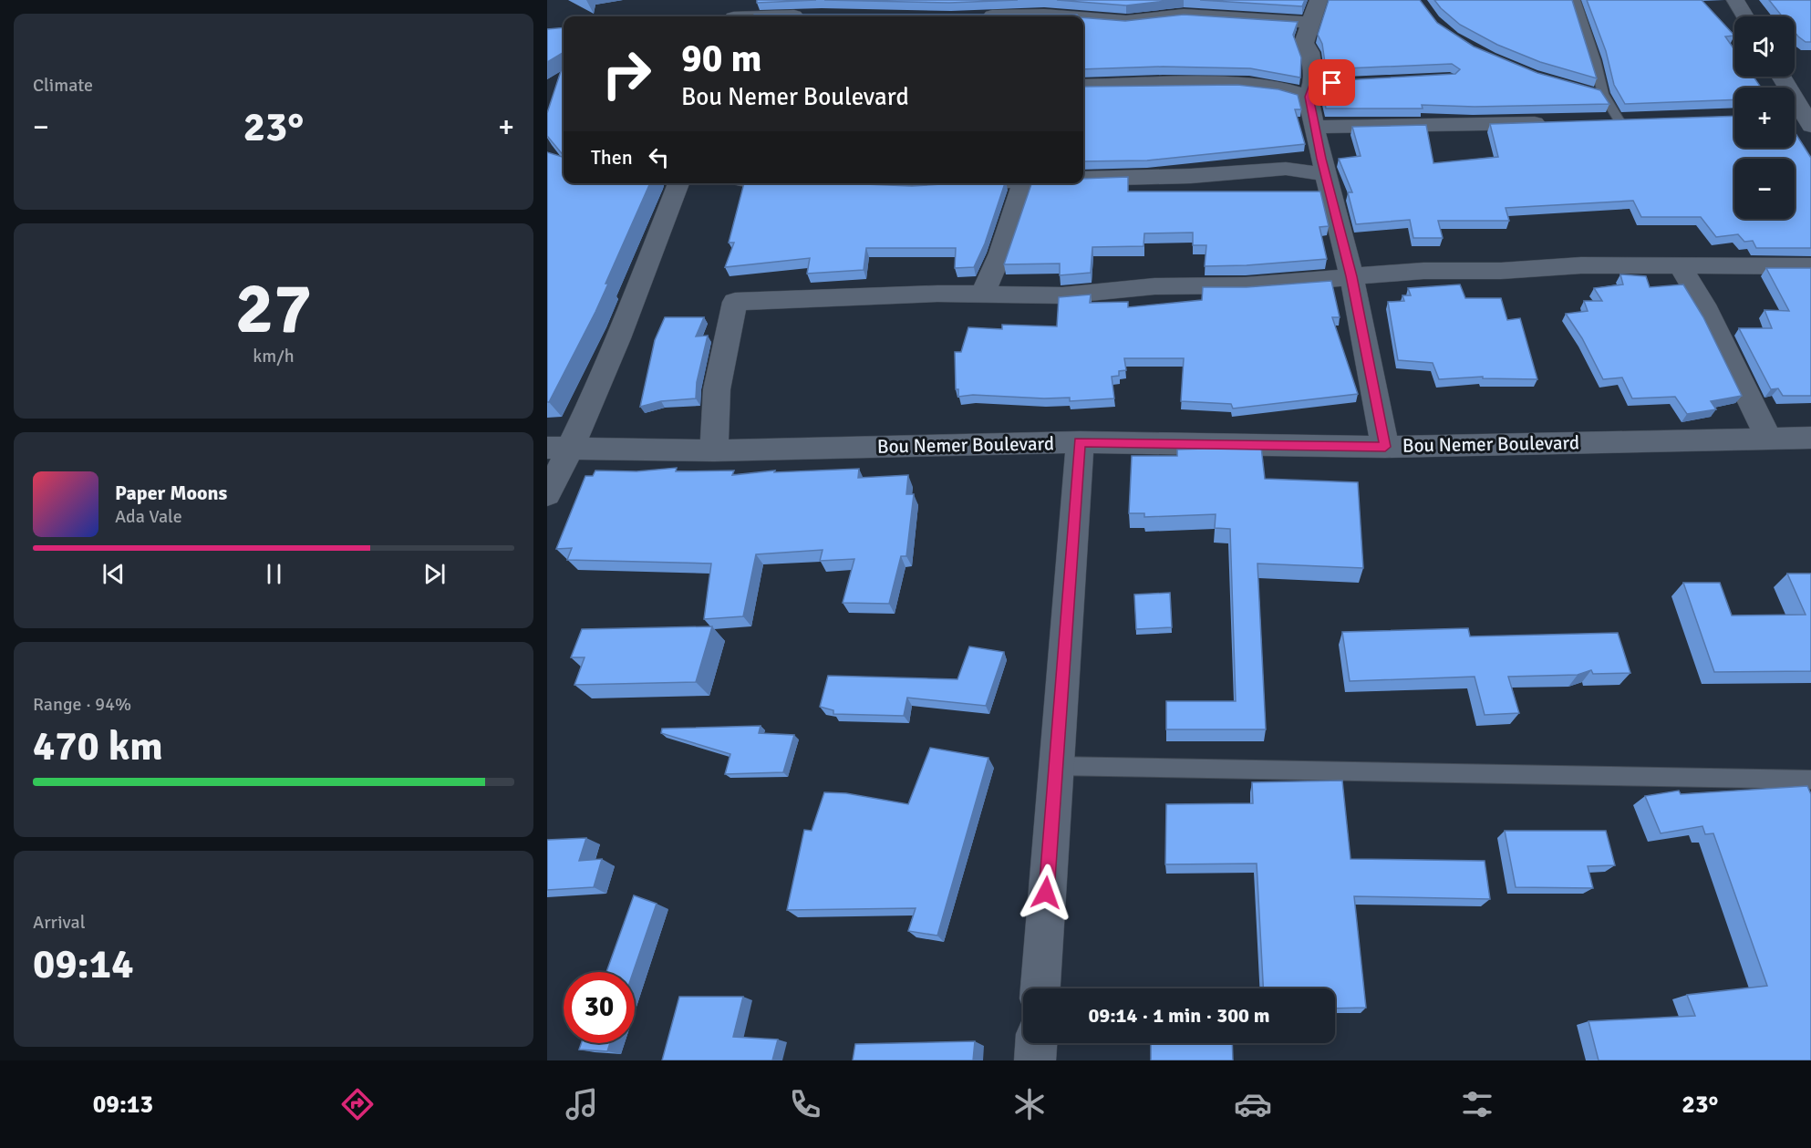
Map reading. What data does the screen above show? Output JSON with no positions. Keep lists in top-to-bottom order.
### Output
{
  "streets": {
    "street": ["Bou Nemer Boulevard"]
  },
  "page": {
    "tile": [
      "Climate",
      ["27", "km/h"],
      ["Range · 94%", "470 km"],
      ["Arrival", "09:14"]
    ],
    "map_buttons": ["+", "−"],
    "turn": ["90 m", "Bou Nemer Boulevard"],
    "heat": ["−", "23°", "+"],
    "then": "Then",
    "song": ["Paper Moons", "Ada Vale"],
    "limit": "30",
    "trip": "09:14 · 1 min · 300 m",
    "tabs": ["09:13", "23°"]
  }
}
